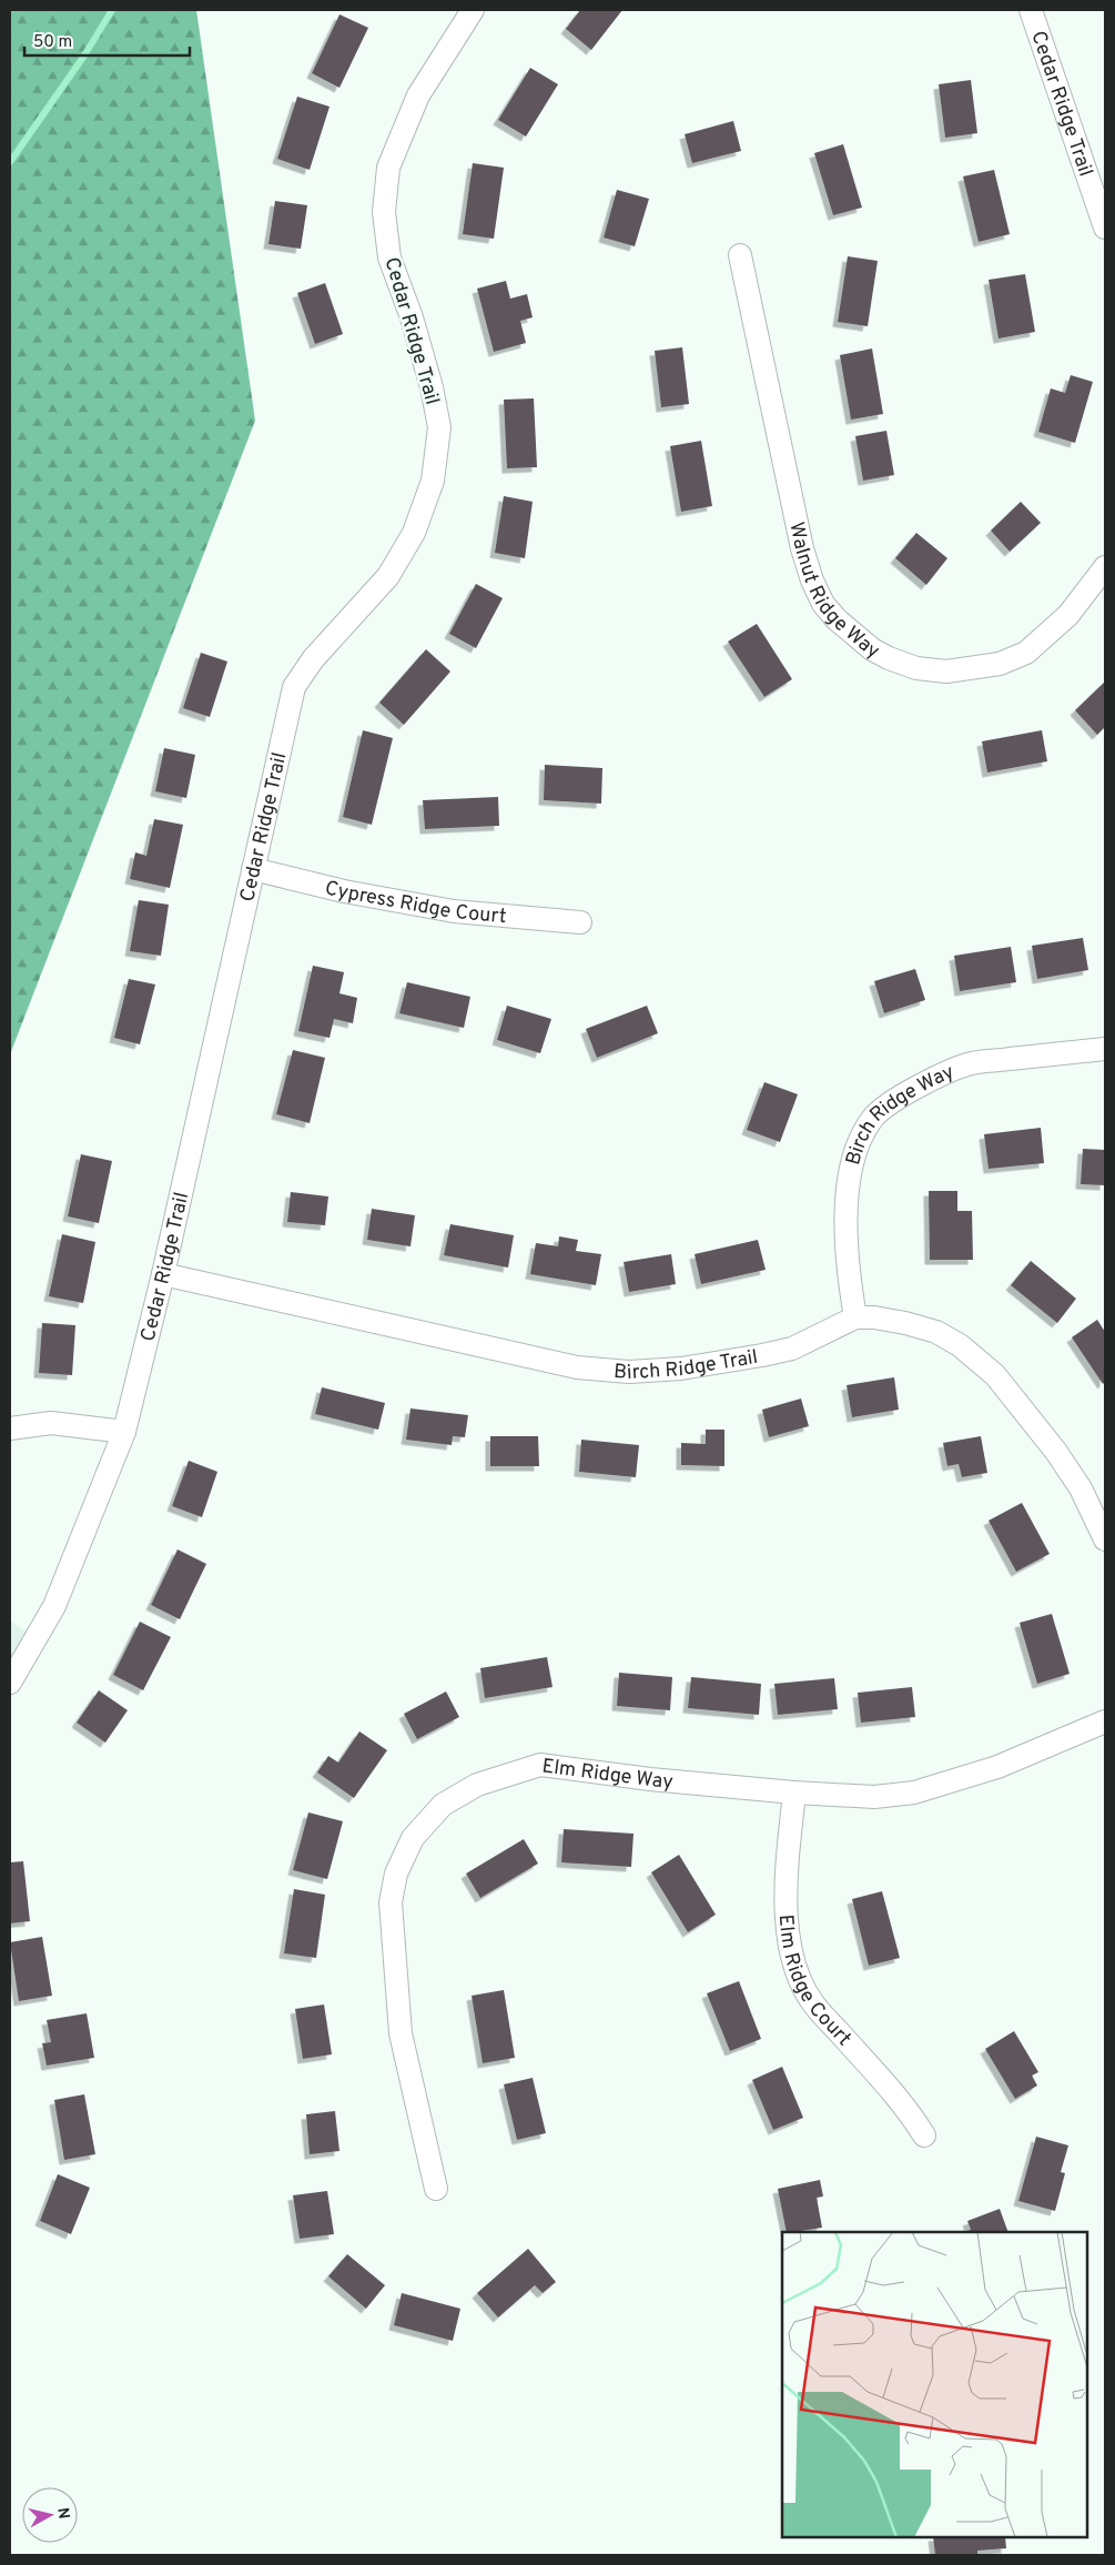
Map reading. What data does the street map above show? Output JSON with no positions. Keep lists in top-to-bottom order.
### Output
{
  "streets": {
    "street": [
      "Cedar Ridge Trail",
      "Walnut Ridge Way",
      "Cypress Ridge Court",
      "Birch Ridge Way",
      "Birch Ridge Trail",
      "Elm Ridge Way",
      "Elm Ridge Court"
    ]
  },
  "crossings": [
    ["Cedar Ridge Trail", "Cypress Ridge Court"],
    ["Cedar Ridge Trail", "Birch Ridge Trail"],
    ["Birch Ridge Way", "Birch Ridge Trail"],
    ["Elm Ridge Way", "Elm Ridge Court"]
  ],
  "scale_bar": "50 m",
  "north": "right"
}
